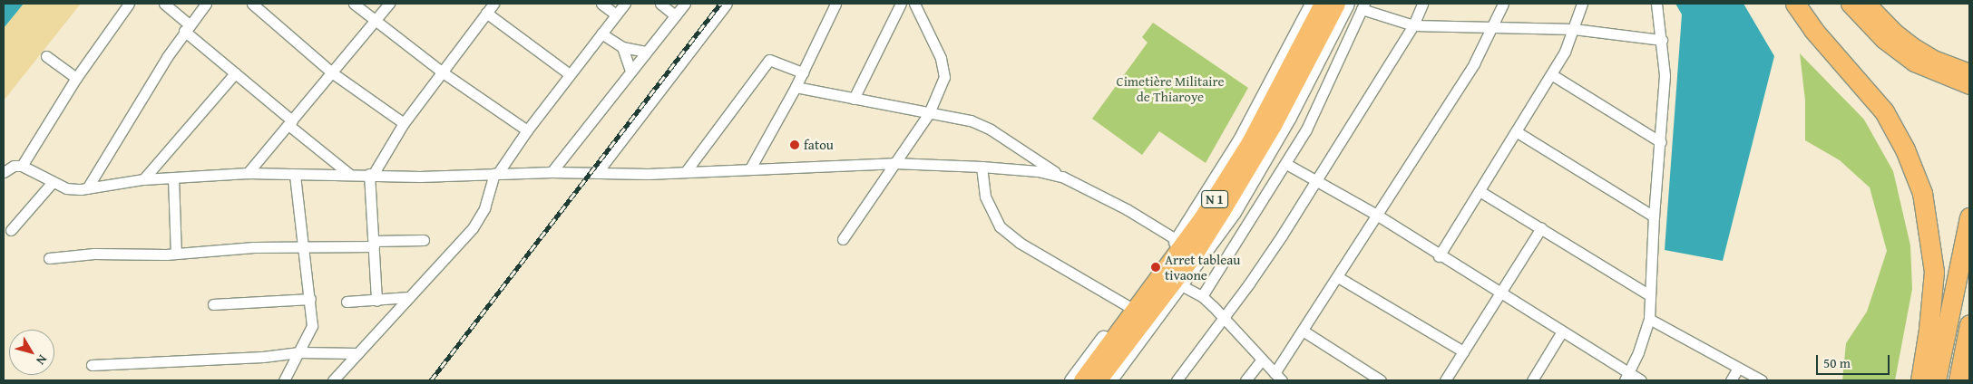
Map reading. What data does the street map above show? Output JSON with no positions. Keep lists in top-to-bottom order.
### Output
{
  "streets": {
    "main road": ["N 1"]
  },
  "parks": ["Cimetière Militaire de Thiaroye"],
  "places": ["fatou", "Arret tableau tivaone"],
  "scale_bar": "50 m",
  "north": "bottom right"
}
